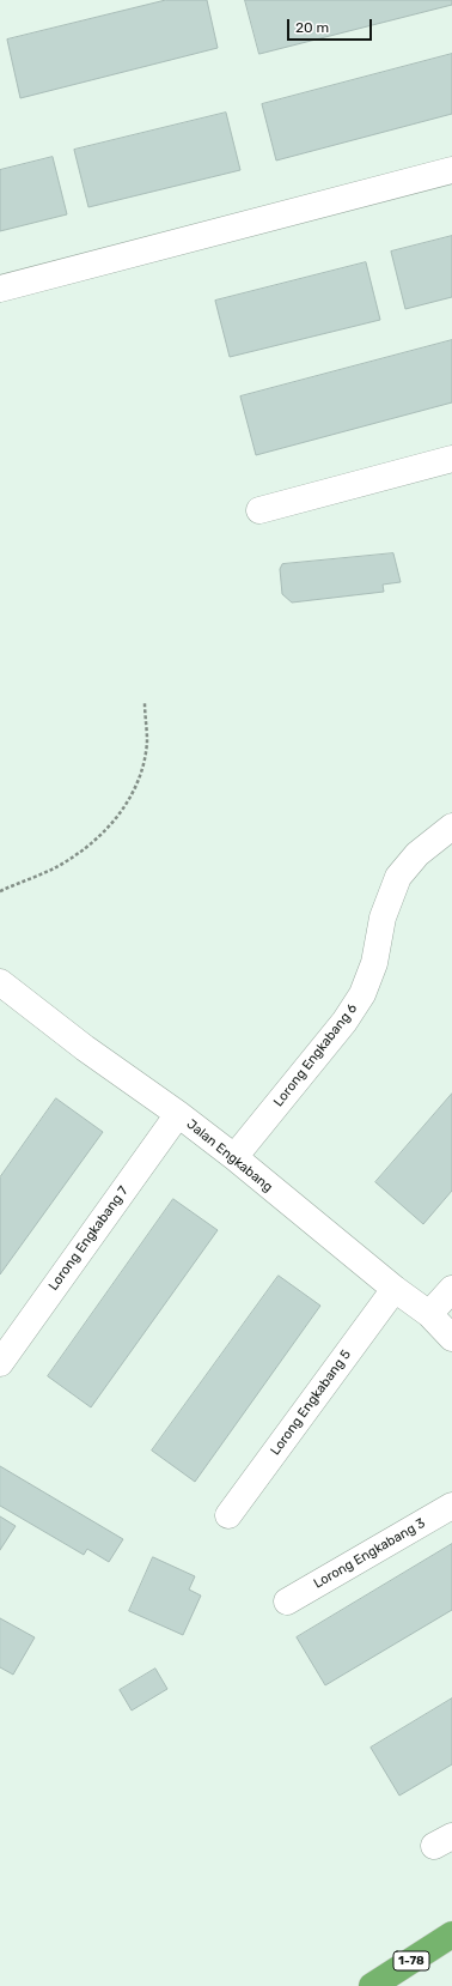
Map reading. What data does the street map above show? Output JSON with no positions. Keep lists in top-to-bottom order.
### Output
{
  "streets": {
    "highway": ["1-78"],
    "street": [
      "Lorong Engkabang 6",
      "Jalan Engkabang",
      "Lorong Engkabang 7",
      "Lorong Engkabang 5",
      "Lorong Engkabang 3"
    ]
  },
  "crossings": [
    ["Lorong Engkabang 6", "Jalan Engkabang"],
    ["Jalan Engkabang", "Lorong Engkabang 7"],
    ["Jalan Engkabang", "Lorong Engkabang 5"]
  ],
  "scale_bar": "20 m"
}
